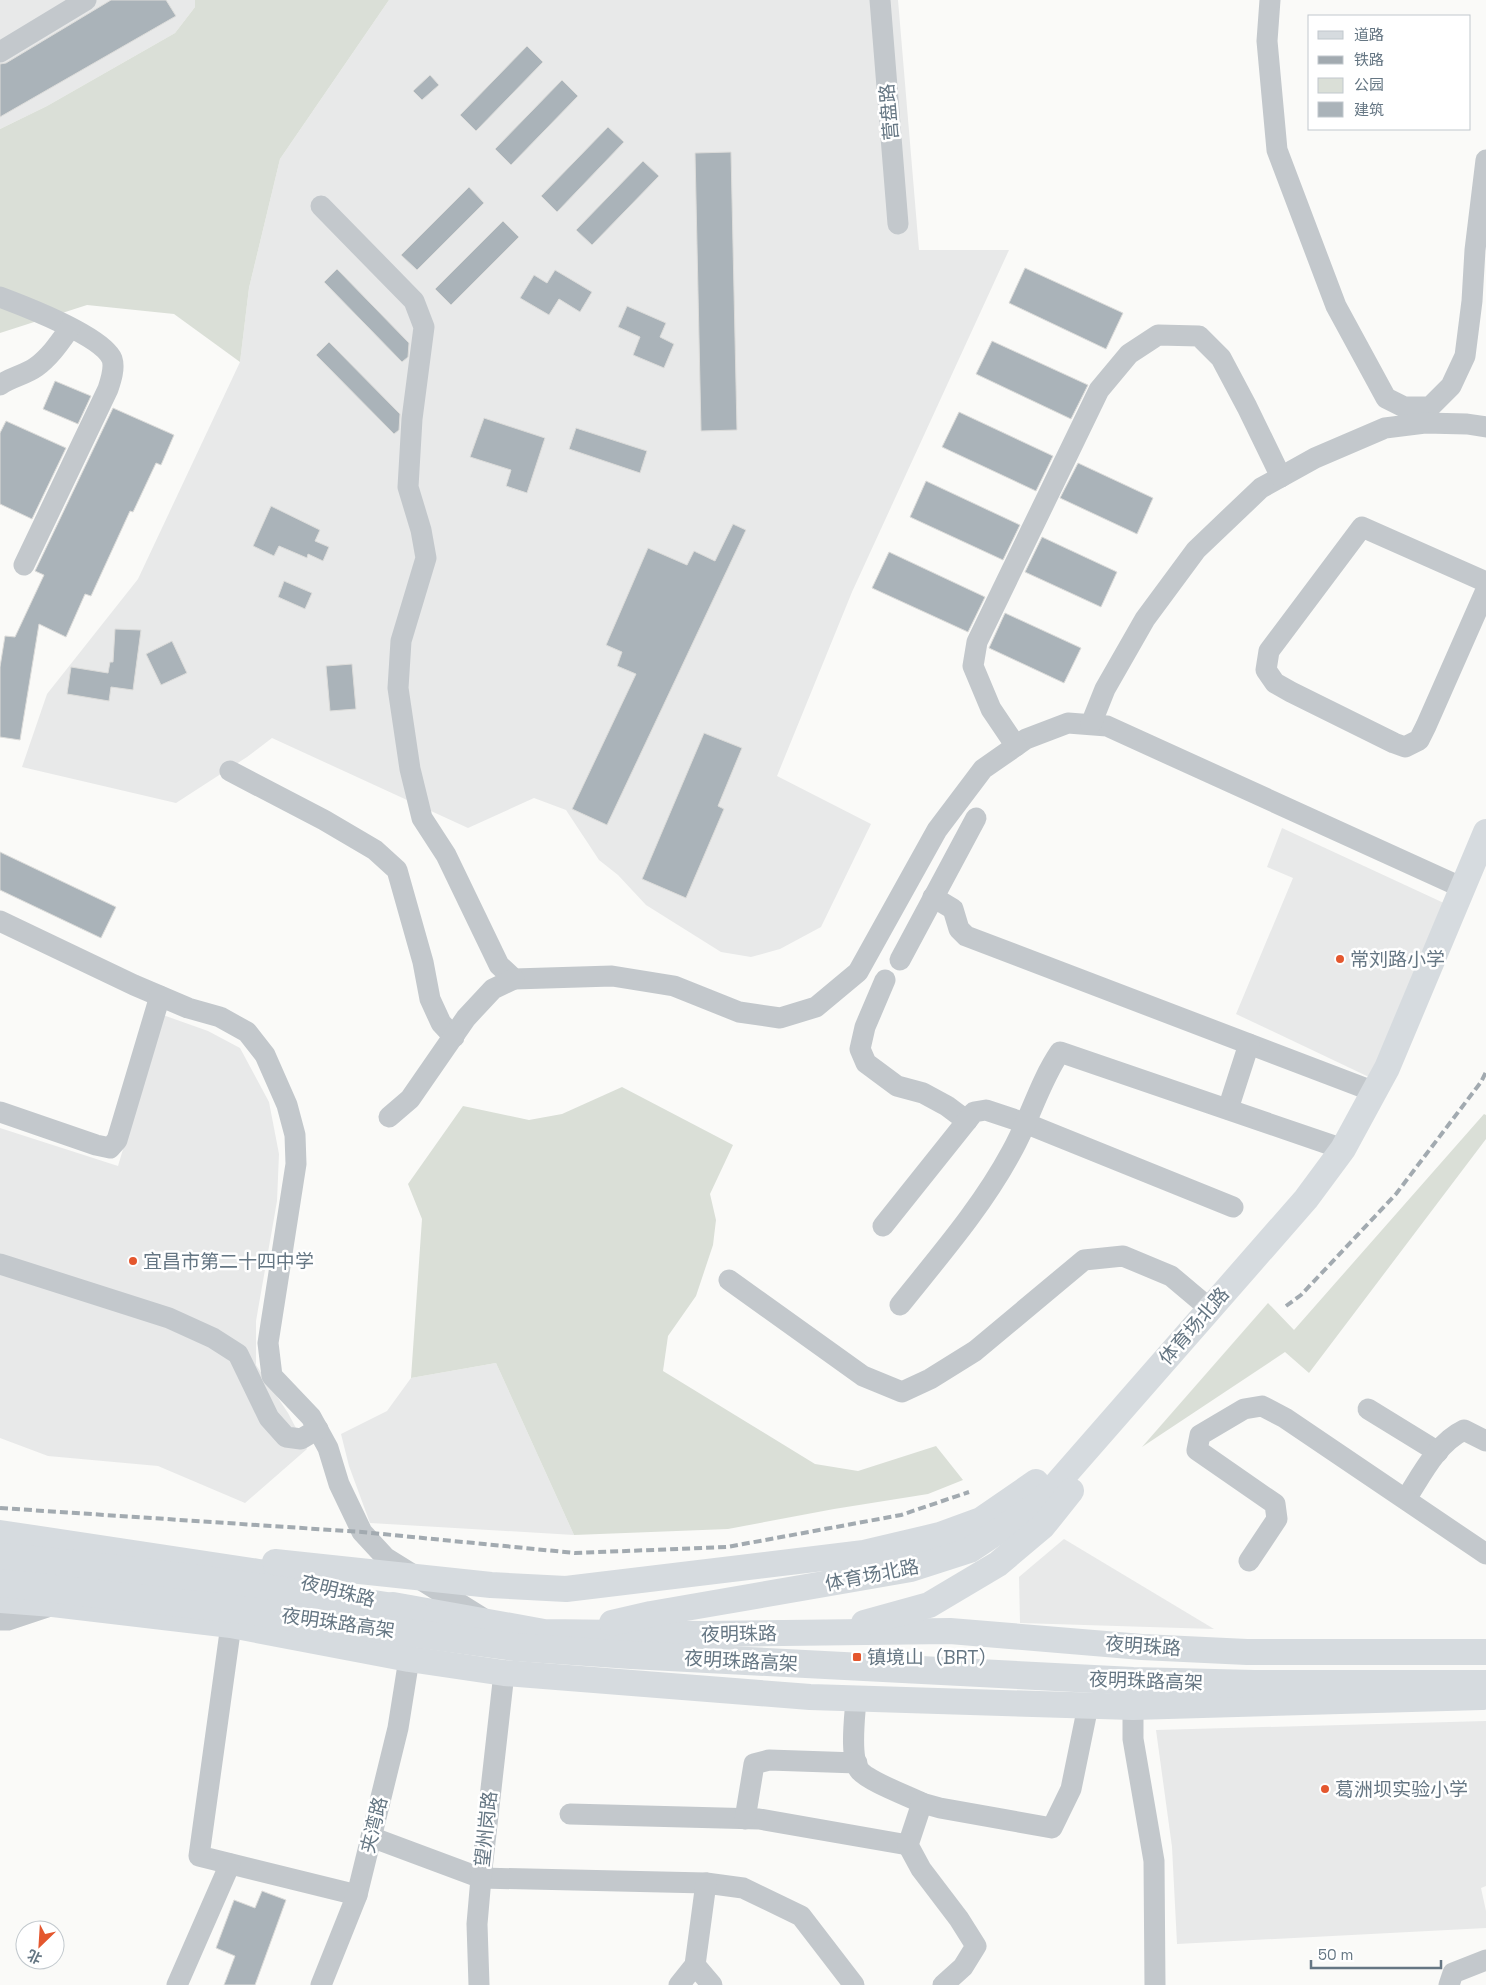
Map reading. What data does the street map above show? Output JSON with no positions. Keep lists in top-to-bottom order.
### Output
{
  "streets": {
    "highway": ["夜明珠路高架"],
    "main road": ["体育场北路", "夜明珠路"],
    "street": ["营盘路", "夹湾路", "望州岗路"]
  },
  "crossings": [
    ["夜明珠路", "夜明珠路高架"]
  ],
  "places": {
    "other": ["常刘路小学", "宜昌市第二十四中学", "葛洲坝实验小学"],
    "transit": ["镇境山（BRT）"]
  },
  "legend": [
    "道路",
    "铁路",
    "公园",
    "建筑"
  ],
  "scale_bar": "50 m",
  "north": "bottom left"
}
